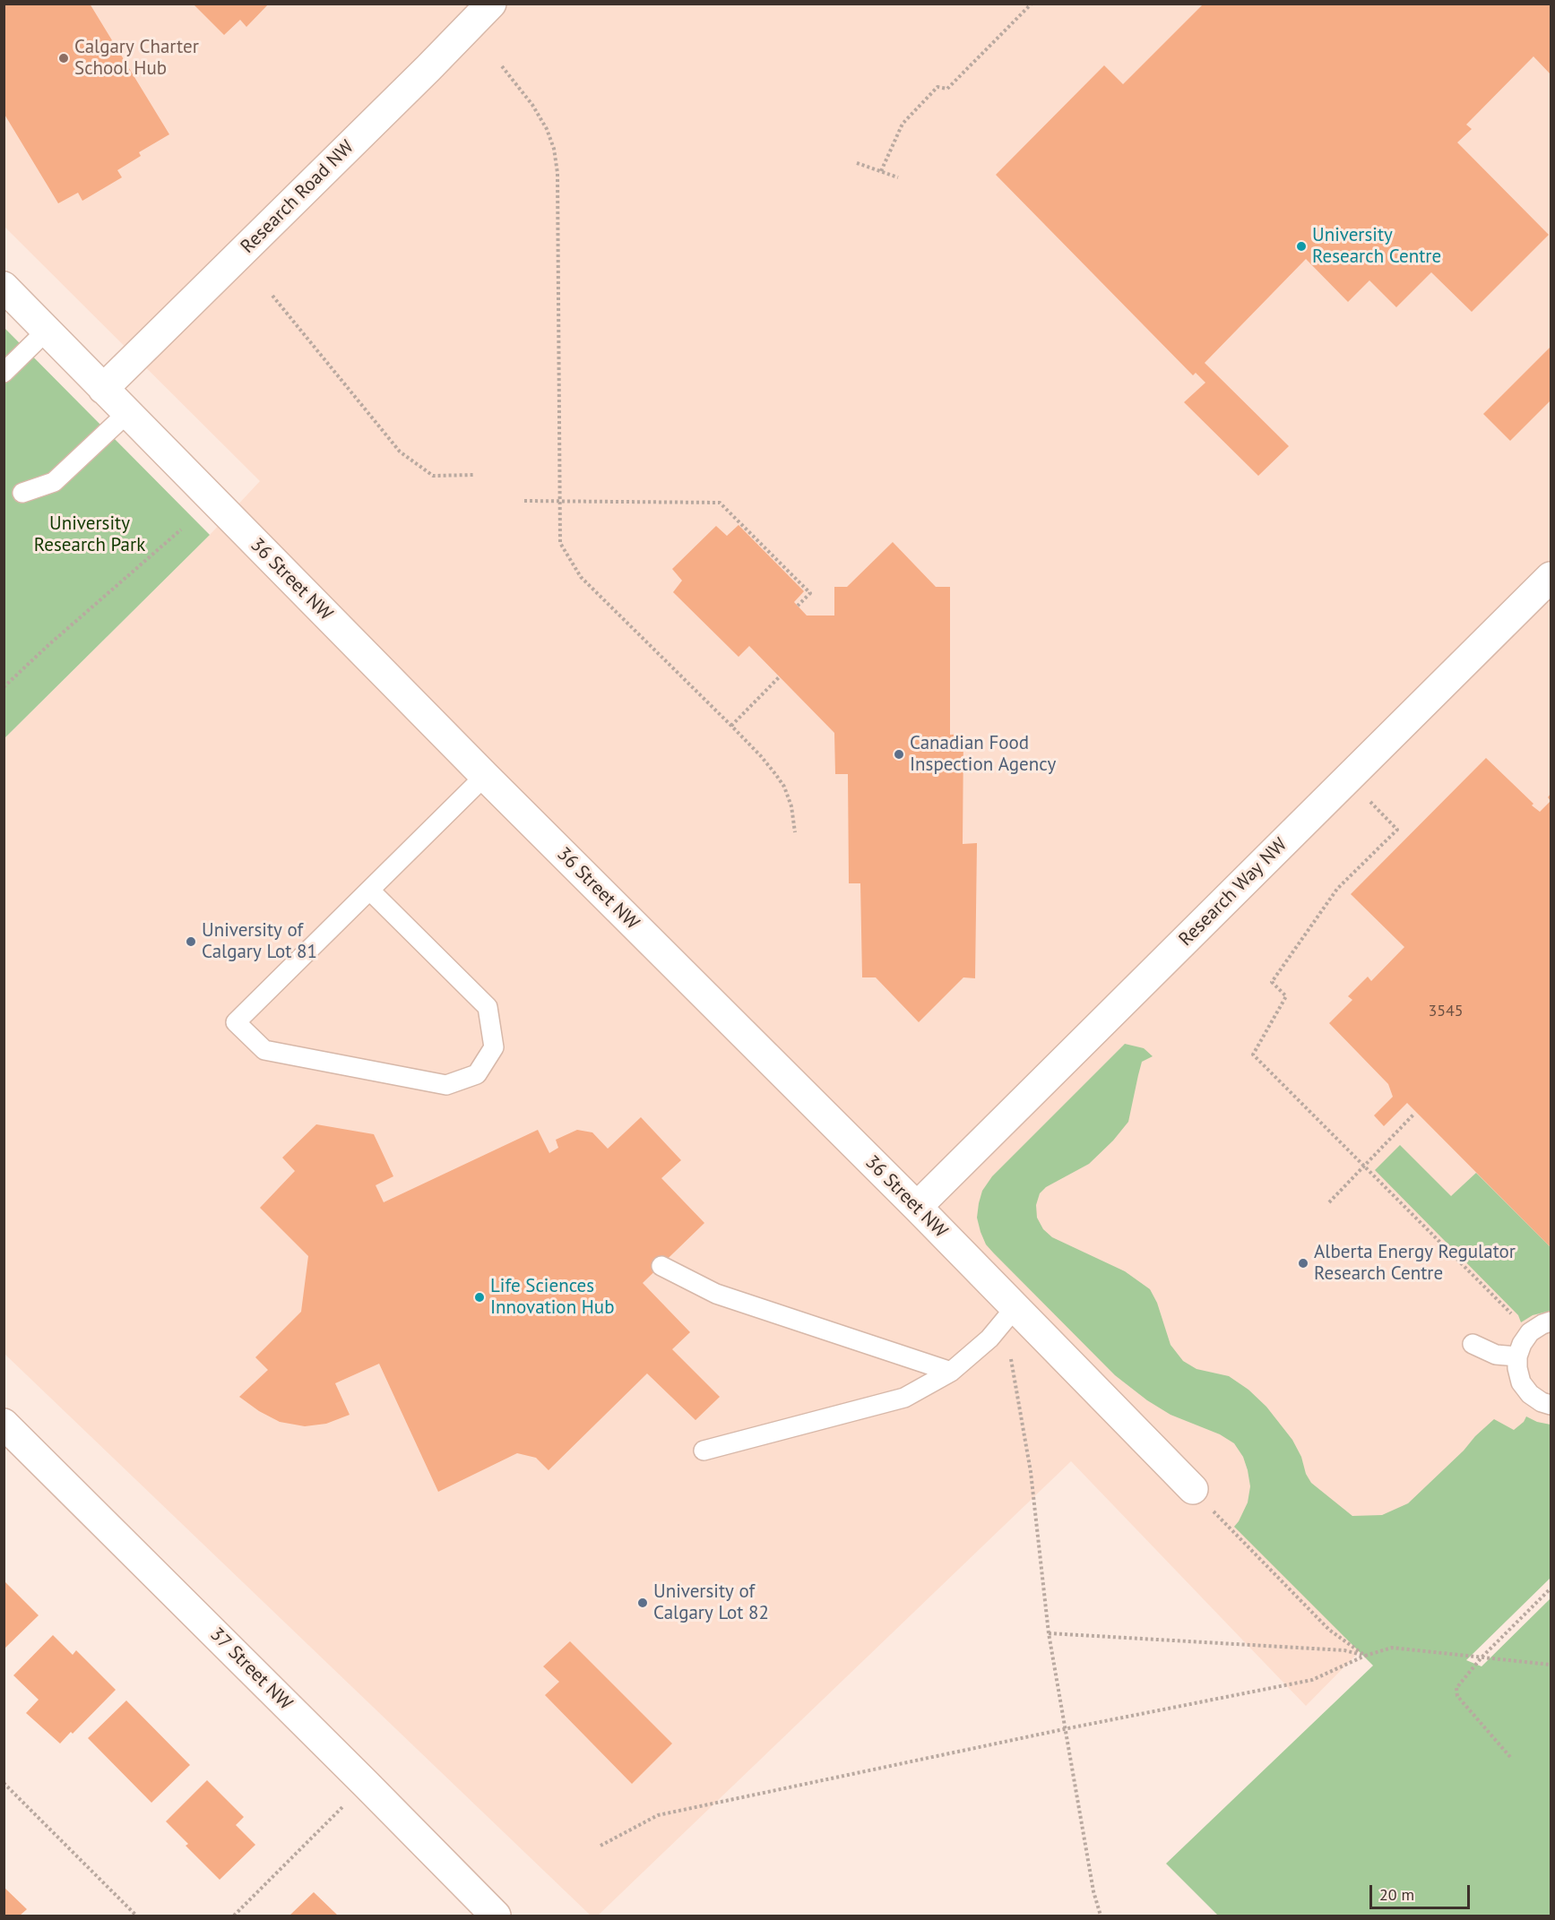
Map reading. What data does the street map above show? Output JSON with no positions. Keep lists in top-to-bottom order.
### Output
{
  "streets": {
    "street": [
      "Research Road NW",
      "36 Street NW",
      "Research Way NW",
      "37 Street NW"
    ]
  },
  "crossings": [
    ["Research Road NW", "36 Street NW"],
    ["36 Street NW", "Research Way NW"]
  ],
  "parks": ["University Research Park"],
  "places": [
    "Calgary Charter School Hub",
    "University Research Centre",
    "Canadian Food Inspection Agency",
    "University of Calgary Lot 81",
    "Alberta Energy Regulator Research Centre",
    "Life Sciences Innovation Hub",
    "University of Calgary Lot 82"
  ],
  "house_numbers": ["3545"],
  "scale_bar": "20 m"
}
